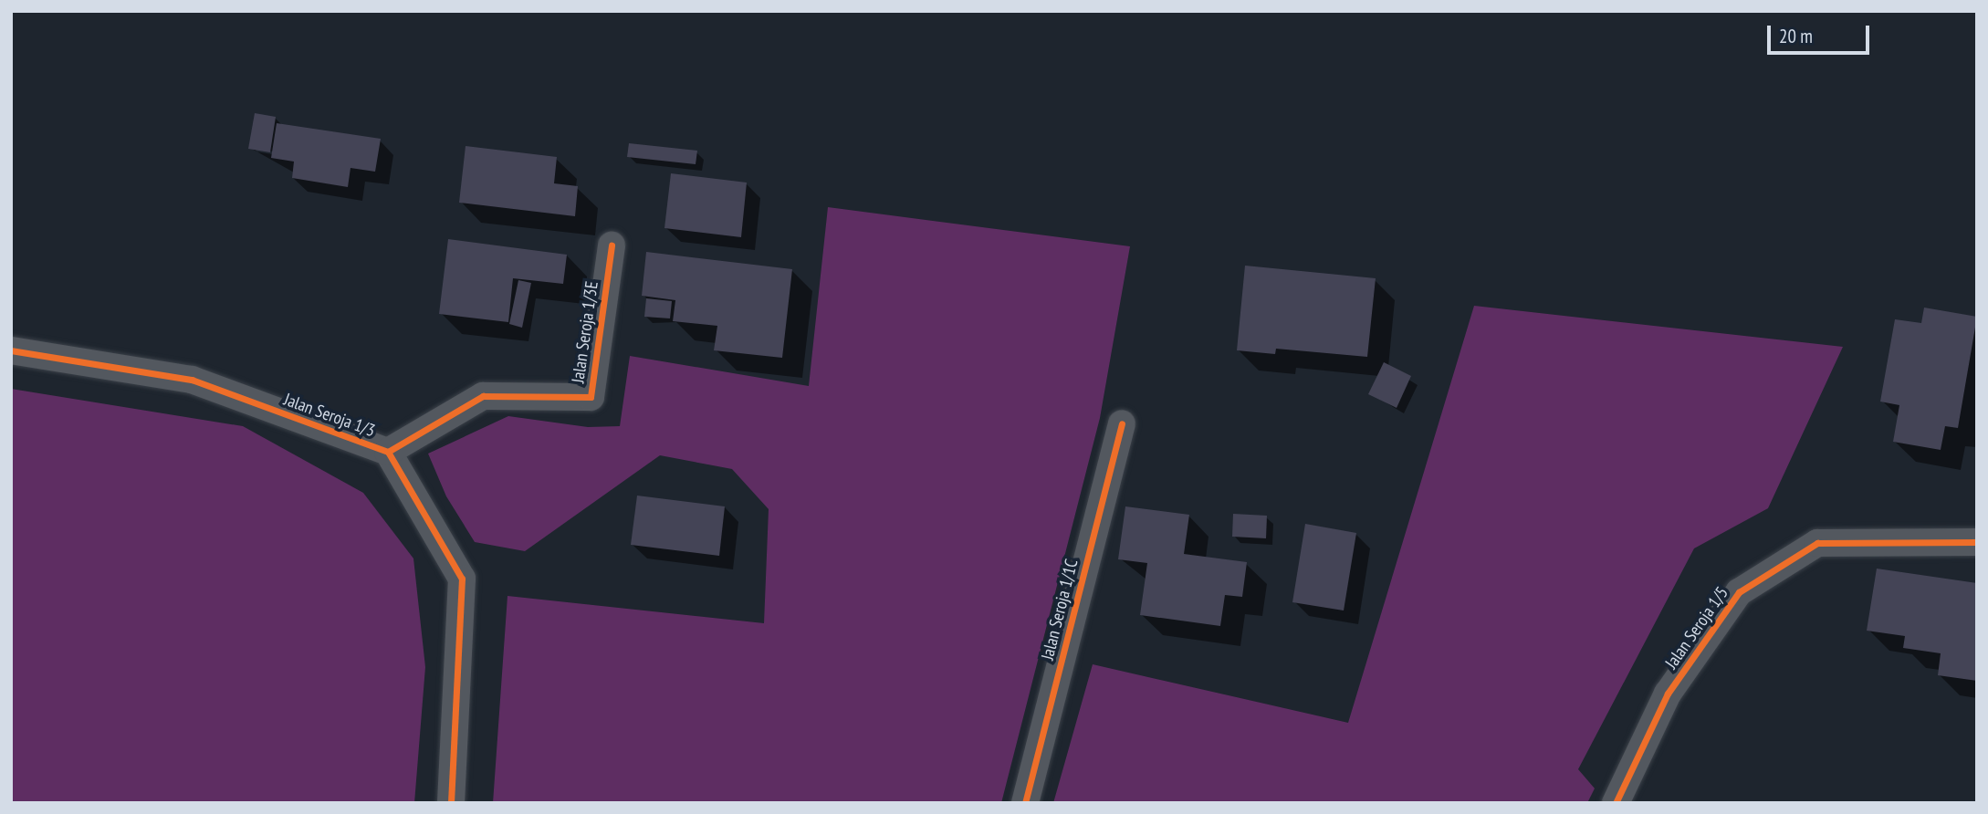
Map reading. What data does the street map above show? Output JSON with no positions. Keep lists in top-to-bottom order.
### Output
{
  "streets": {
    "street": [
      "Jalan Seroja 1/3E",
      "Jalan Seroja 1/3",
      "Jalan Seroja 1/1C",
      "Jalan Seroja 1/5"
    ]
  },
  "crossings": [
    ["Jalan Seroja 1/3E", "Jalan Seroja 1/3"]
  ],
  "scale_bar": "20 m"
}
